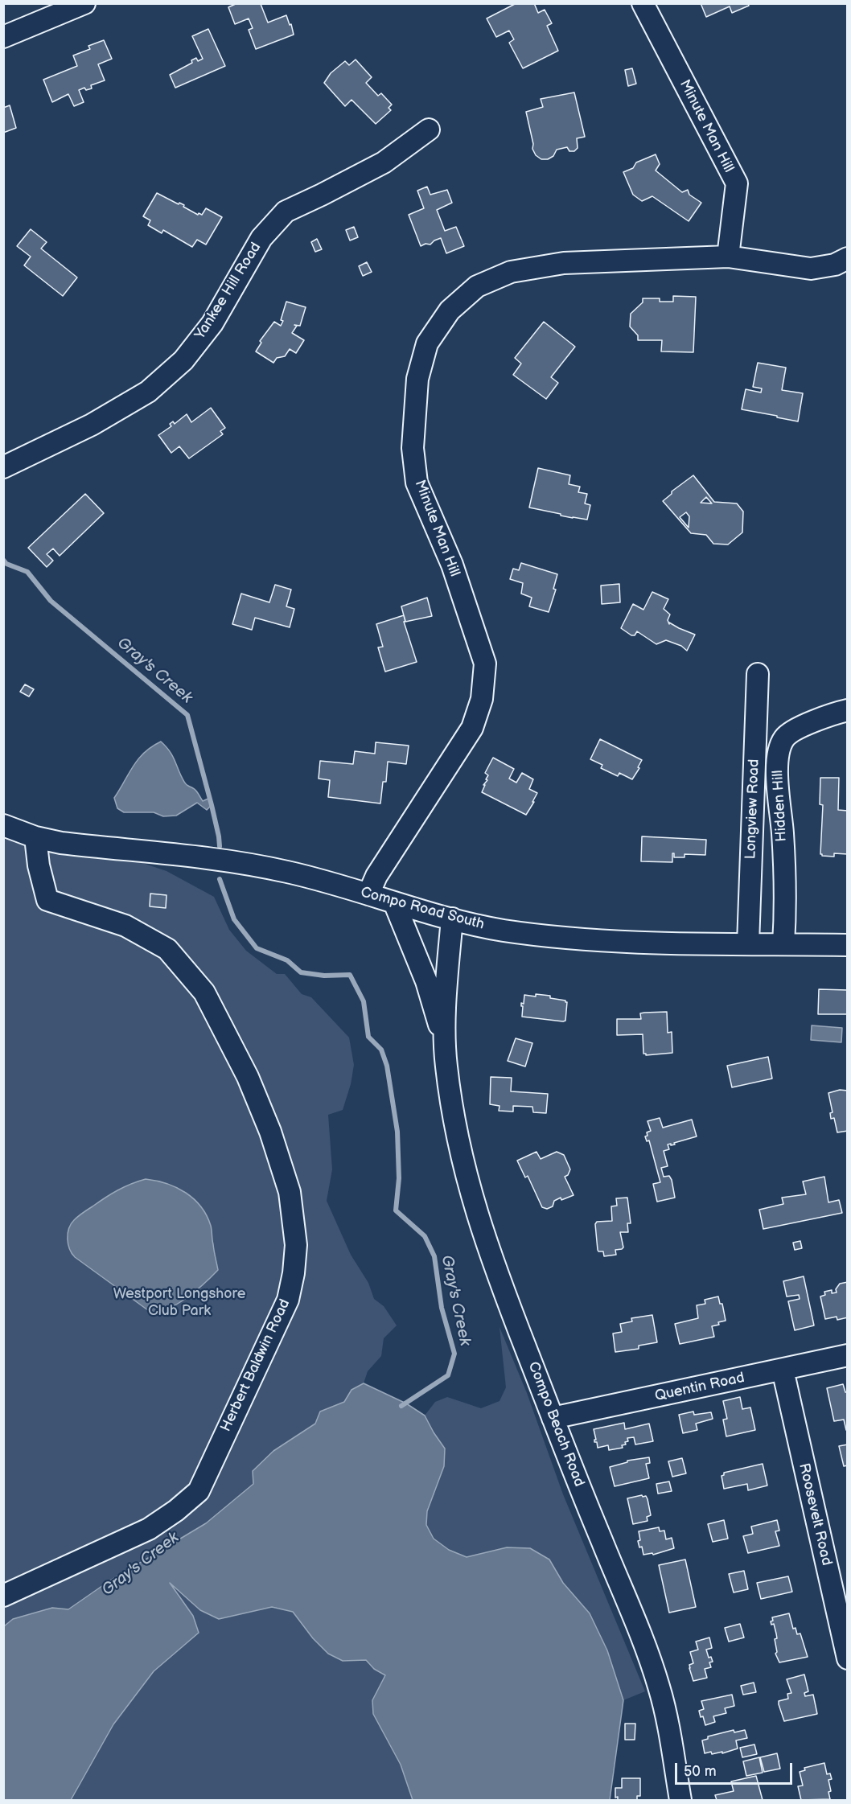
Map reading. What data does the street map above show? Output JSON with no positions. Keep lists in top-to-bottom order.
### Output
{
  "streets": {
    "street": [
      "Minute Man Hill",
      "Yankee Hill Road",
      "Hidden Hill",
      "Longview Road",
      "Compo Road South",
      "Herbert Baldwin Road",
      "Quentin Road",
      "Compo Beach Road",
      "Roosevelt Road"
    ]
  },
  "crossings": [
    ["Minute Man Hill", "Compo Road South"],
    ["Hidden Hill", "Compo Road South"],
    ["Longview Road", "Compo Road South"],
    ["Compo Road South", "Herbert Baldwin Road"],
    ["Compo Road South", "Compo Beach Road"],
    ["Quentin Road", "Compo Beach Road"],
    ["Quentin Road", "Roosevelt Road"]
  ],
  "water": ["Gray's Creek"],
  "parks": ["Westport Longshore Club Park"],
  "scale_bar": "50 m"
}
